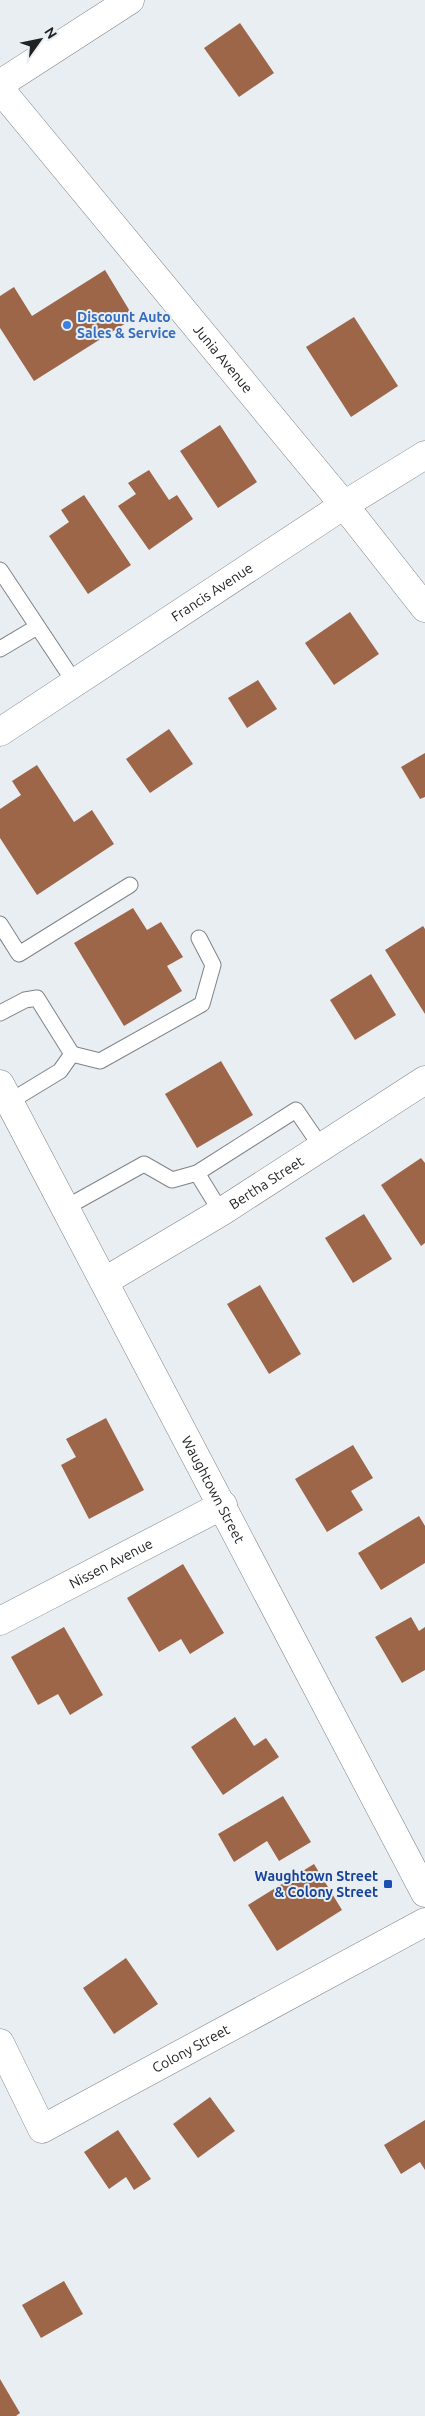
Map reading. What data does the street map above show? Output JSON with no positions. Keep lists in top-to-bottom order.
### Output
{
  "streets": {
    "street": [
      "Junia Avenue",
      "Francis Avenue",
      "Bertha Street",
      "Waughtown Street",
      "Nissen Avenue",
      "Colony Street"
    ]
  },
  "crossings": [
    ["Junia Avenue", "Francis Avenue"],
    ["Bertha Street", "Waughtown Street"],
    ["Waughtown Street", "Nissen Avenue"]
  ],
  "places": {
    "other": ["Discount Auto Sales & Service"],
    "transit": ["Waughtown Street & Colony Street"]
  },
  "north": "top right"
}
